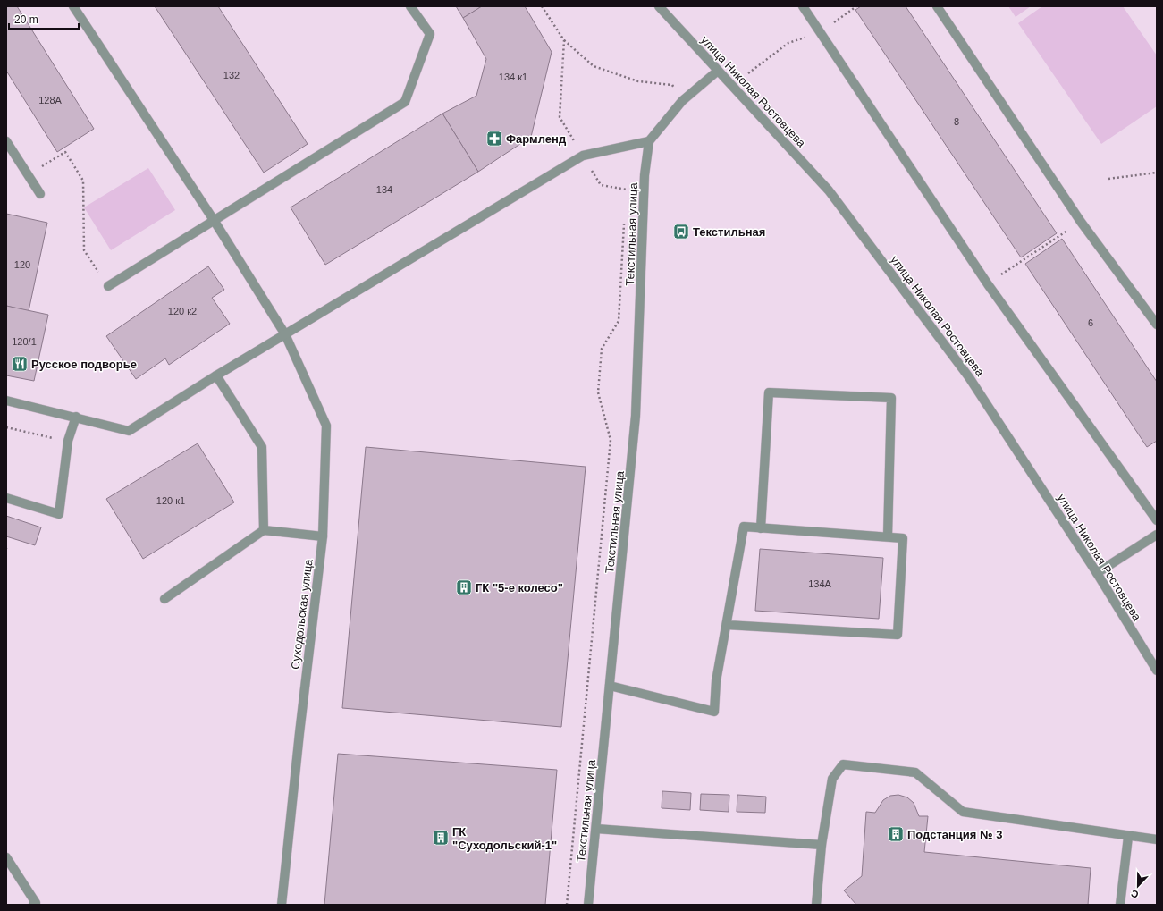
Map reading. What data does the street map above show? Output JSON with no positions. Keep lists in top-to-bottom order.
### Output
{
  "streets": {
    "street": ["улица Николая Ростовцева", "Текстильная улица", "Суходольская улица"]
  },
  "places": {
    "pharmacy": ["Фармленд"],
    "bus stop": ["Текстильная"],
    "restaurant": ["Русское подворье"],
    "building": ["ГК \"5-е колесо\"", "Подстанция № 3", "ГК \"Суходольский-1\""]
  },
  "house_numbers": [
    "132",
    "134 к1",
    "128А",
    "8",
    "134",
    "120",
    "120 к2",
    "6",
    "120/1",
    "120 к1",
    "134А"
  ],
  "scale_bar": "20 m",
  "north": "bottom"
}
